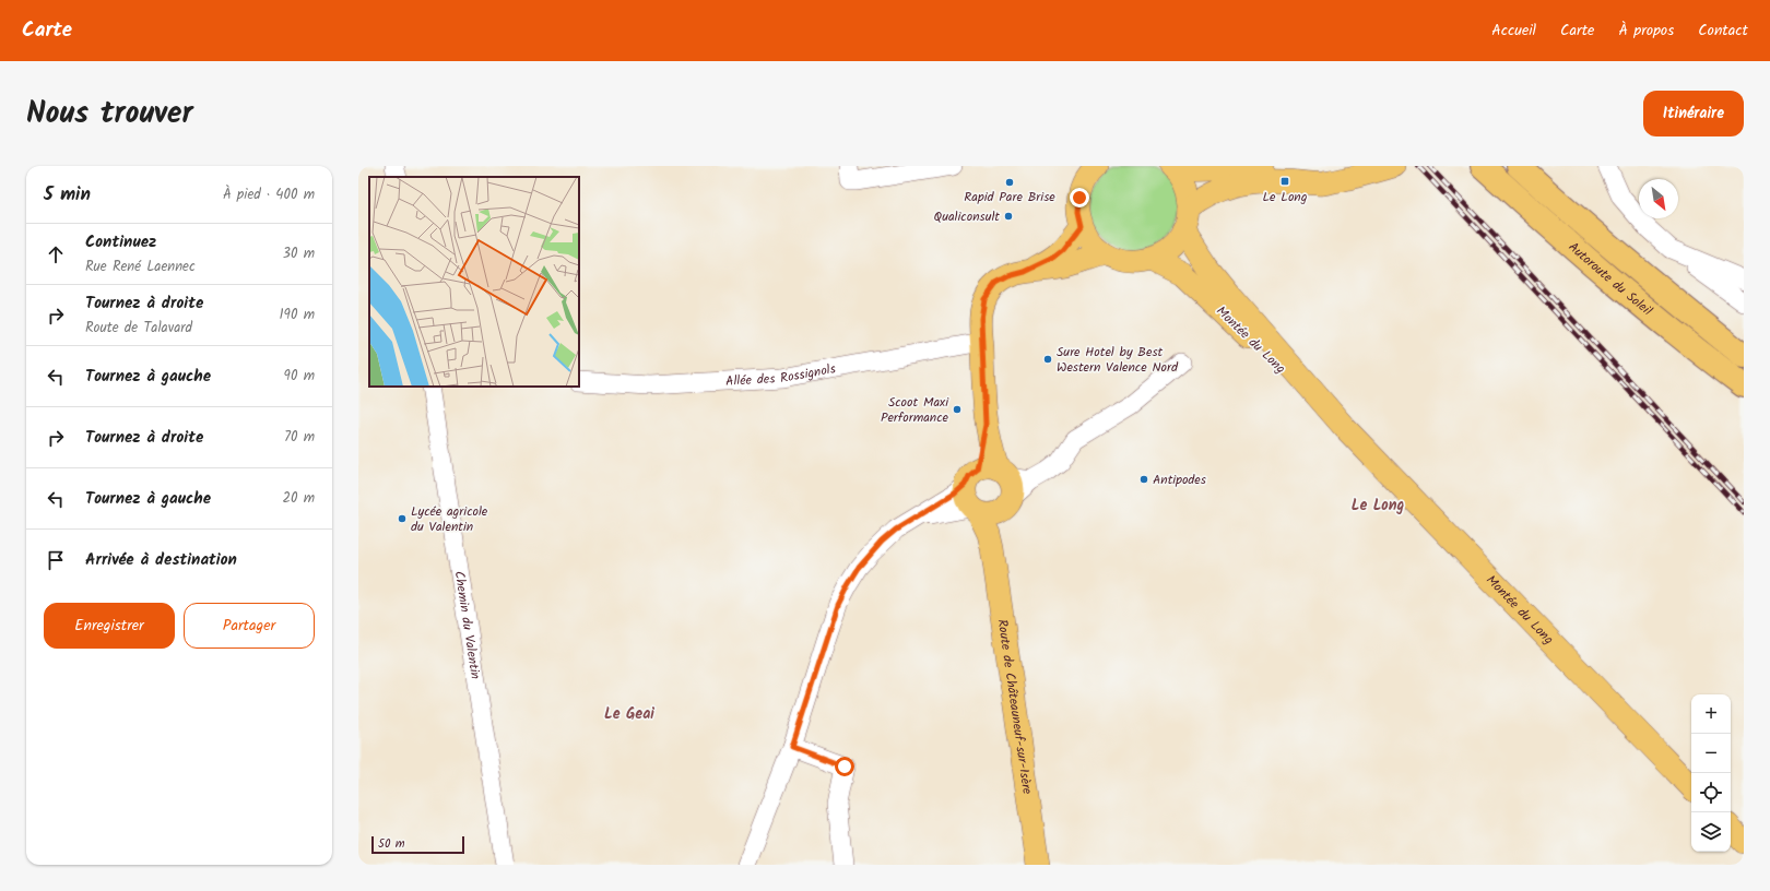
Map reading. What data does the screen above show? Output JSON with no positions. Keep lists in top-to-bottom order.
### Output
{
  "streets": {
    "highway": ["Autoroute du Soleil"],
    "main road": ["Montée du Long", "Route de Châteauneuf-sur-Isère"],
    "street": ["Allée des Rossignols", "Chemin du Valentin"]
  },
  "districts": ["Le Long", "Le Geai"],
  "places": {
    "transit": ["Le Long"],
    "other": [
      "Rapid Pare Brise",
      "Qualiconsult",
      "Sure Hotel by Best Western Valence Nord",
      "Scoot Maxi Performance",
      "Antipodes",
      "Lycée agricole du Valentin"
    ]
  },
  "scale_bar": "50 m",
  "north": "bottom right",
  "page": {
    "header": "Carte",
    "nav": [
      "Accueil",
      "Carte",
      "À propos",
      "Contact"
    ],
    "title": "Nous trouver",
    "buttons": [
      "Itinéraire",
      ["Enregistrer", "Partager"]
    ],
    "heading": ["5 min", "À pied · 400 m"],
    "list": [
      ["Continuez", "Rue René Laennec", "30 m"],
      ["Tournez à droite", "Route de Talavard", "190 m"],
      ["Tournez à gauche", "90 m"],
      ["Tournez à droite", "70 m"],
      ["Tournez à gauche", "20 m"],
      "Arrivée à destination"
    ],
    "map_buttons": ["+", "−"],
    "scale": "50 m"
  }
}
